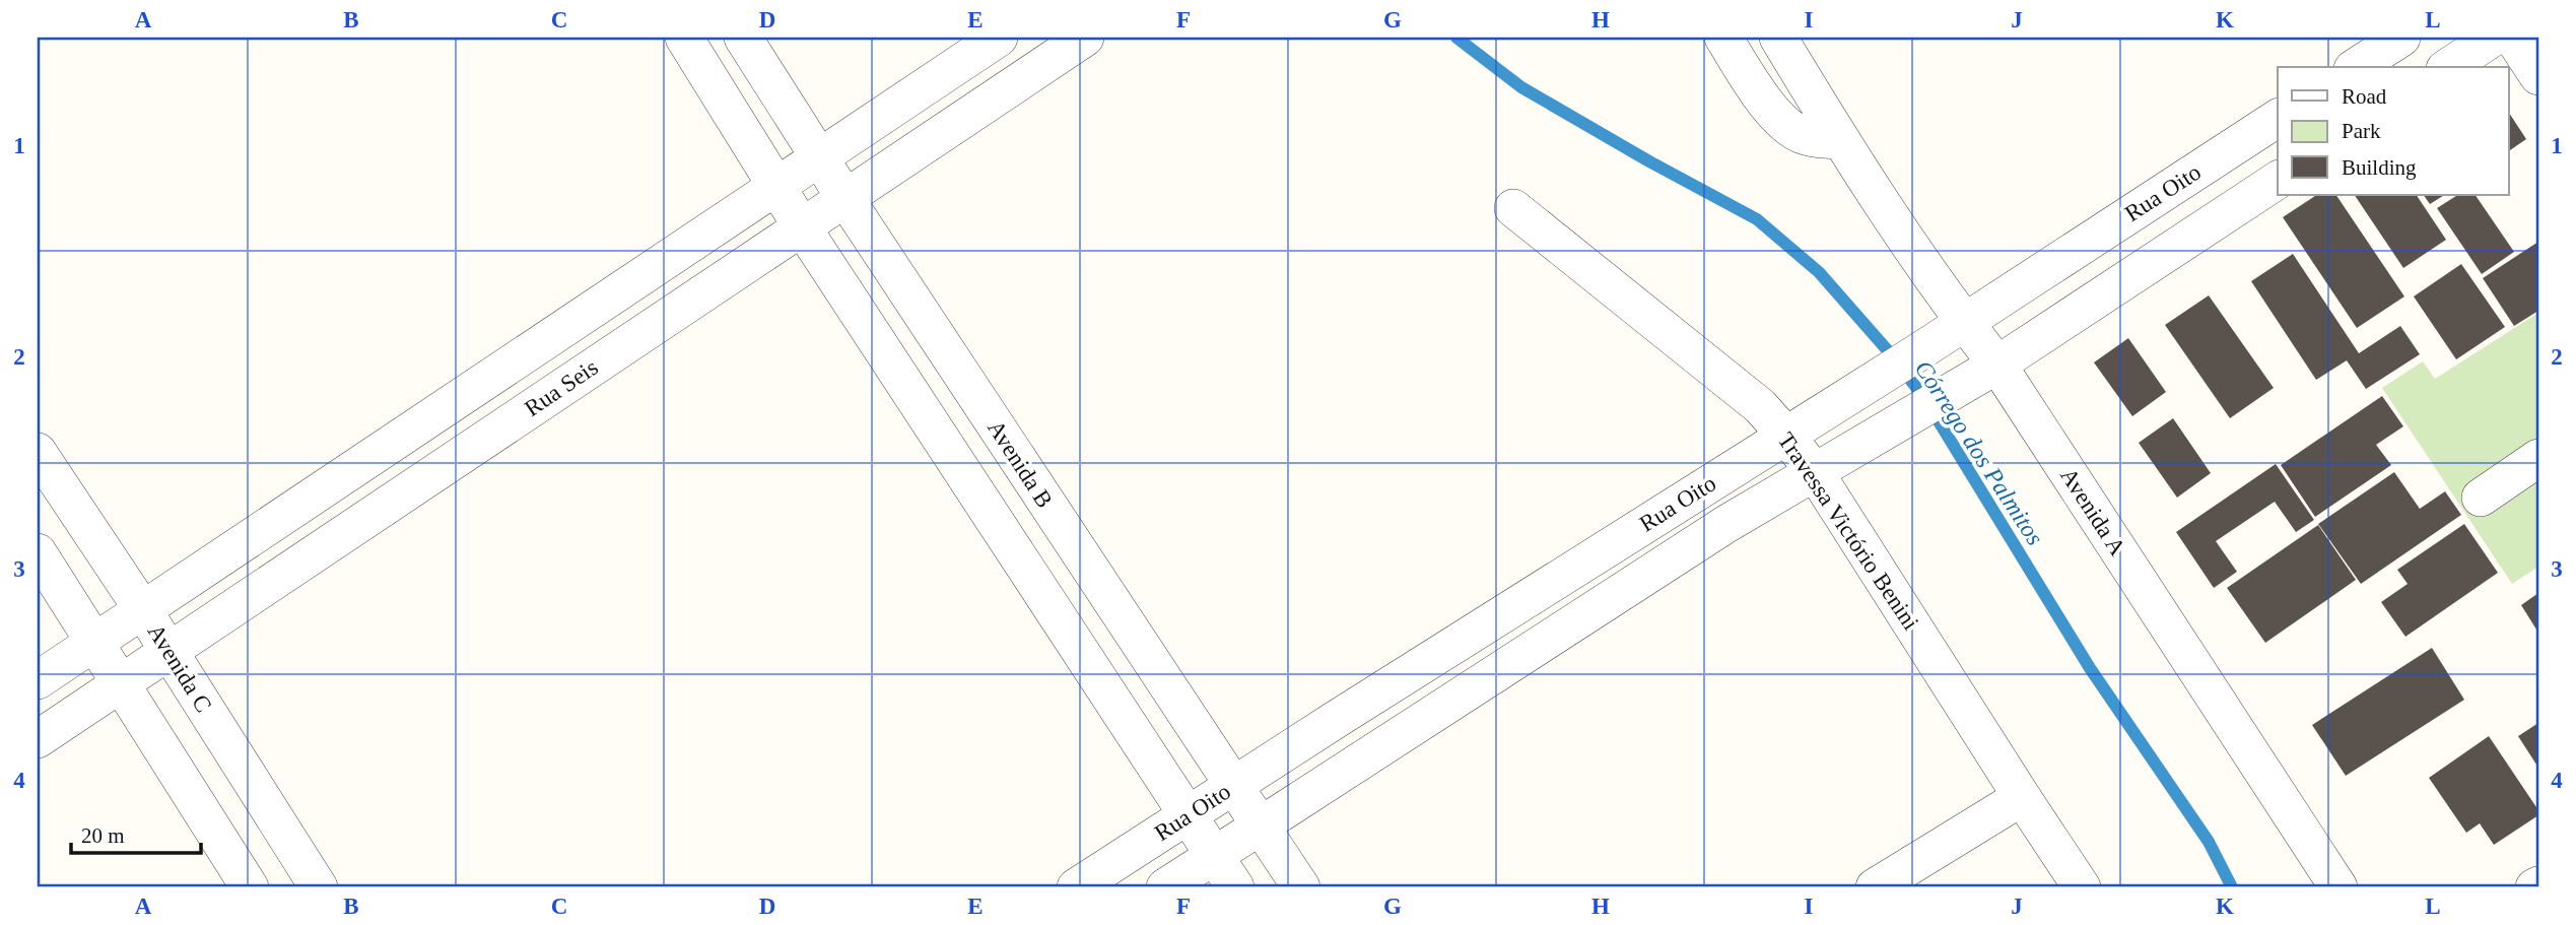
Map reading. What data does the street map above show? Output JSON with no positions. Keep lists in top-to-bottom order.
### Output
{
  "streets": {
    "street": [
      "Rua Oito",
      "Rua Seis",
      "Avenida B",
      "Avenida A",
      "Travessa Victório Benini",
      "Avenida C"
    ]
  },
  "crossings": [
    ["Rua Oito", "Avenida B"],
    ["Rua Oito", "Avenida A"],
    ["Rua Oito", "Travessa Victório Benini"],
    ["Rua Seis", "Avenida B"],
    ["Rua Seis", "Avenida C"]
  ],
  "water": ["Córrego dos Palmitos"],
  "legend": ["Road", "Park", "Building"],
  "scale_bar": "20 m",
  "grid": {
    "columns": [
      "A",
      "B",
      "C",
      "D",
      "E",
      "F",
      "G",
      "H",
      "I",
      "J",
      "K",
      "L"
    ],
    "rows": [
      "1",
      "2",
      "3",
      "4"
    ]
  }
}
